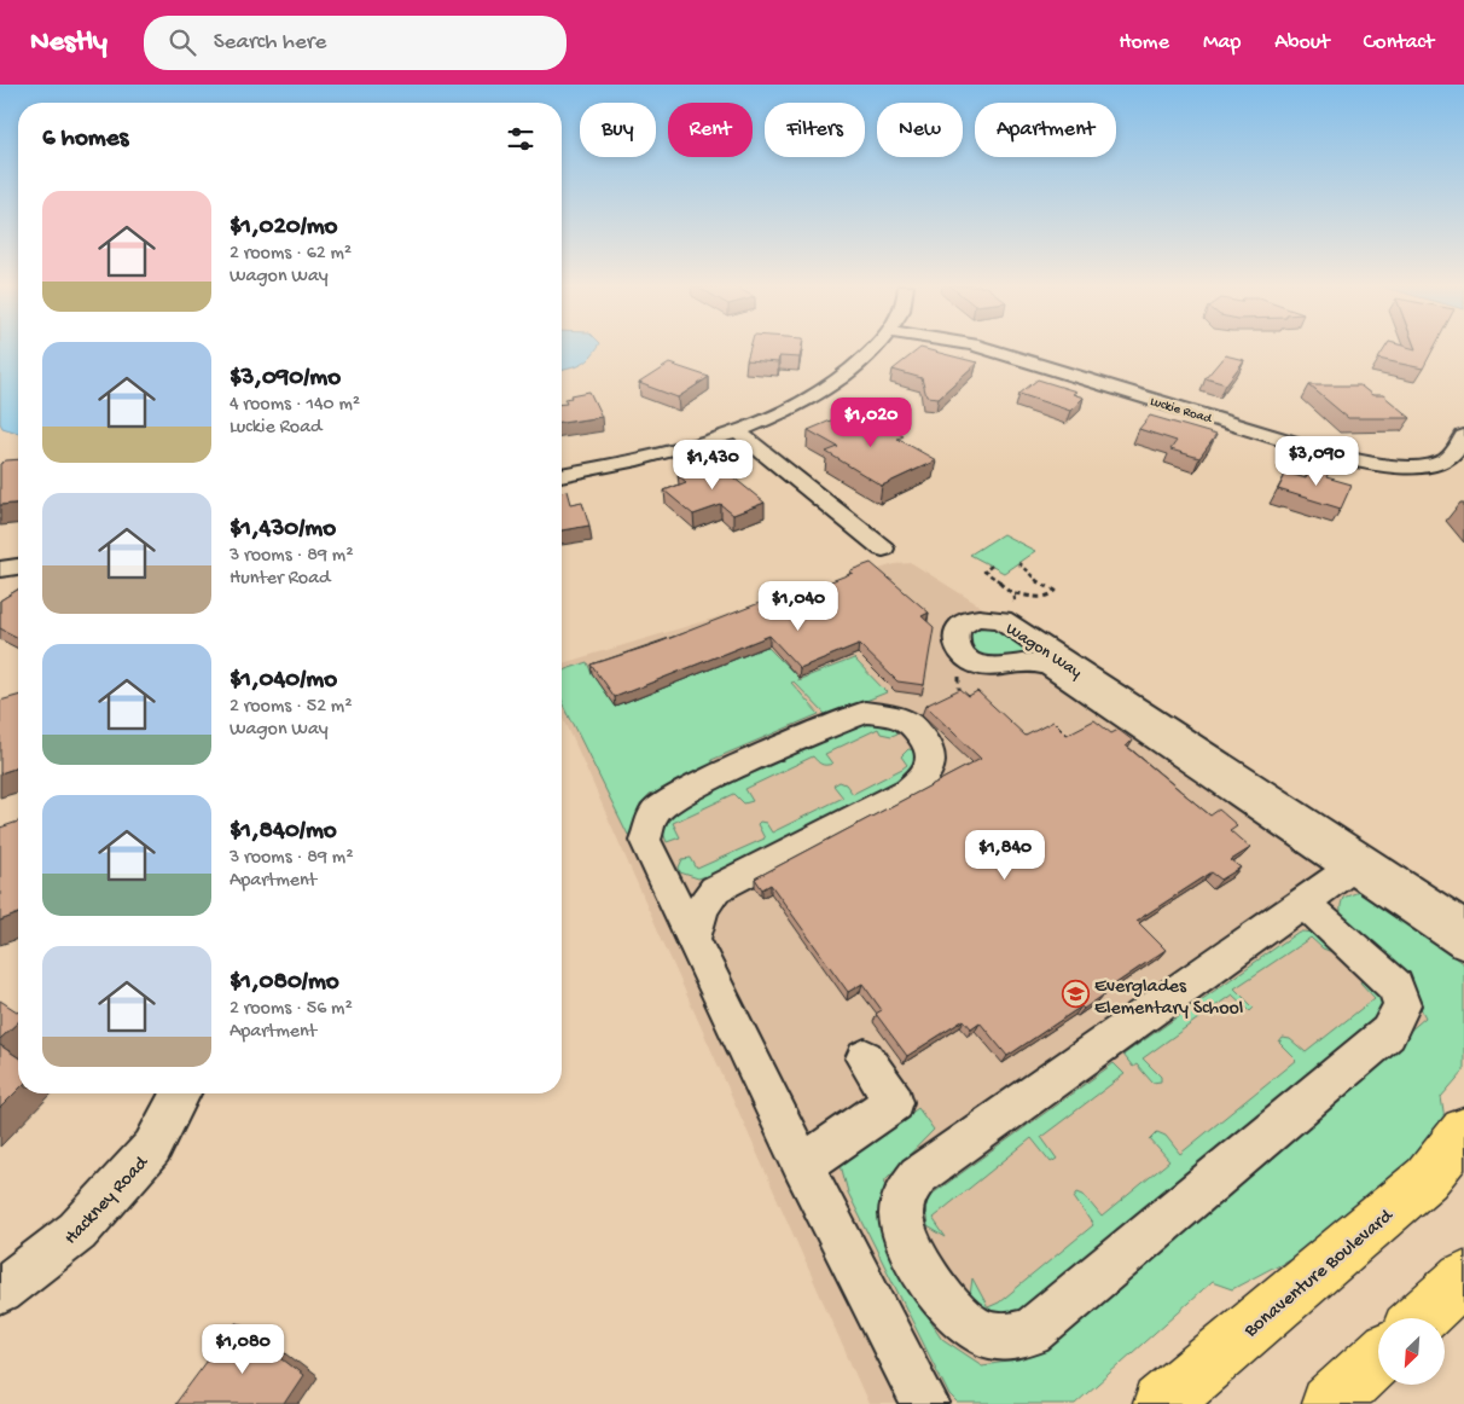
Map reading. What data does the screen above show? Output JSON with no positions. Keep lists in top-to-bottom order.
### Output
{
  "streets": {
    "main road": ["Bonaventure Boulevard"],
    "street": ["Luckie Road", "Wagon Way", "Hackney Road"]
  },
  "places": {
    "school or university": ["Everglades Elementary School"]
  },
  "north": "bottom left",
  "page": {
    "header": "Nestly",
    "search": "Search here",
    "nav": [
      "Home",
      "Map",
      "About",
      "Contact"
    ],
    "chip": [
      "Buy",
      "Rent",
      "Filters",
      "New",
      "Apartment"
    ],
    "heading": "6 homes",
    "list": [
      {
        "name": "$1,020/mo",
        "note": "2 rooms · 62 m² · Wagon Way"
      },
      {
        "name": "$3,090/mo",
        "note": "4 rooms · 140 m² · Luckie Road"
      },
      {
        "name": "$1,430/mo",
        "note": "3 rooms · 89 m² · Hunter Road"
      },
      {
        "name": "$1,040/mo",
        "note": "2 rooms · 52 m² · Wagon Way"
      },
      {
        "name": "$1,840/mo",
        "note": "3 rooms · 89 m² · Apartment"
      },
      {
        "name": "$1,080/mo",
        "note": "2 rooms · 56 m² · Apartment"
      }
    ],
    "price": [
      "$1,020",
      "$3,090",
      "$1,430",
      "$1,040",
      "$1,840",
      "$1,080"
    ]
  }
}
